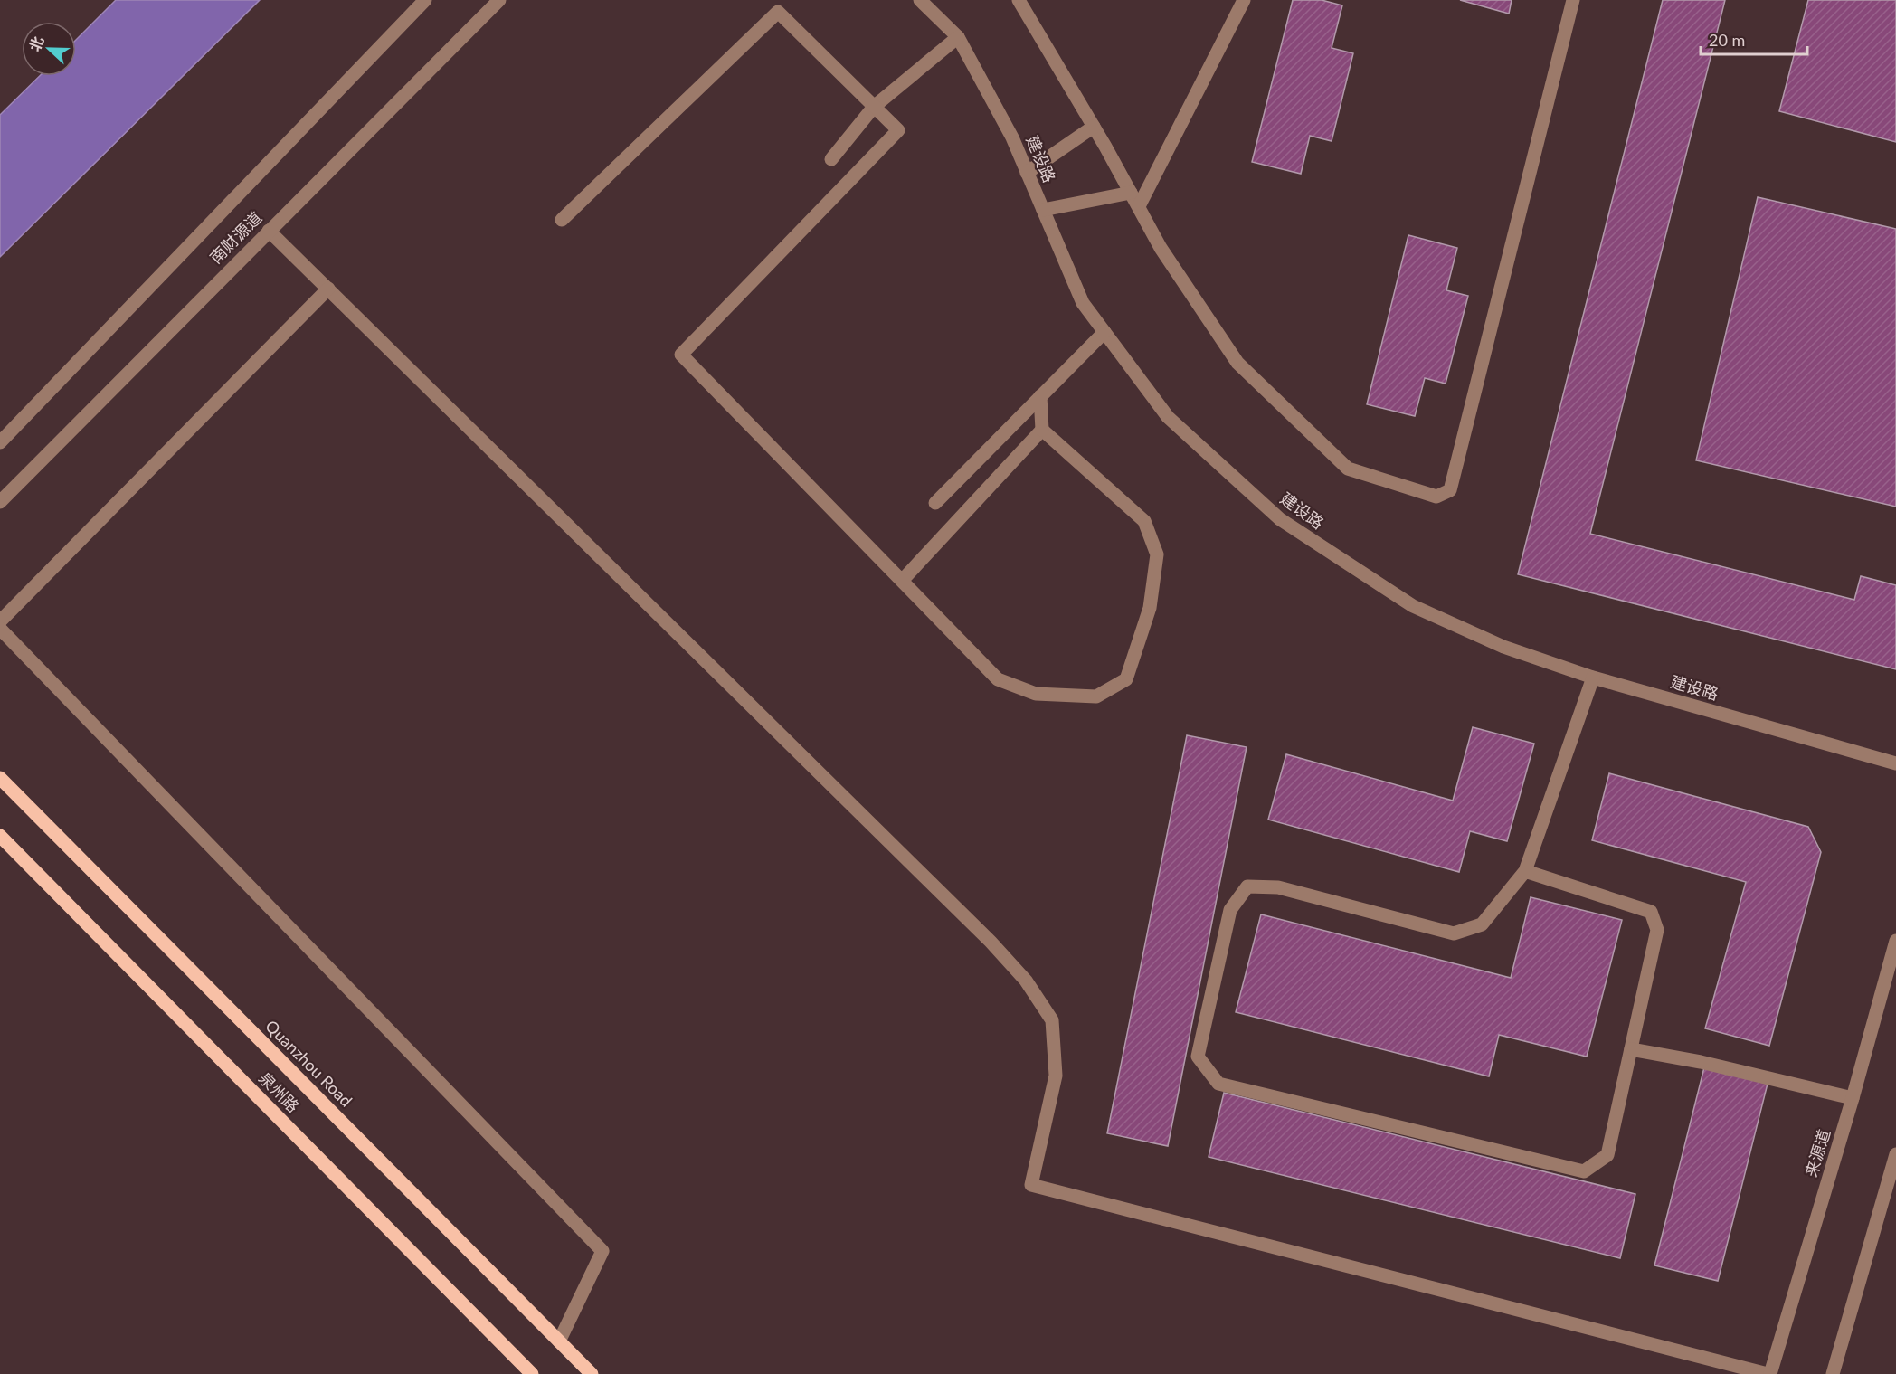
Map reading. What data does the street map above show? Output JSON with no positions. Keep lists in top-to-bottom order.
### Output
{
  "streets": {
    "main road": ["Quanzhou Road", "泉州路"],
    "street": ["建设路", "南财源道", "来源道"]
  },
  "scale_bar": "20 m",
  "north": "left"
}
